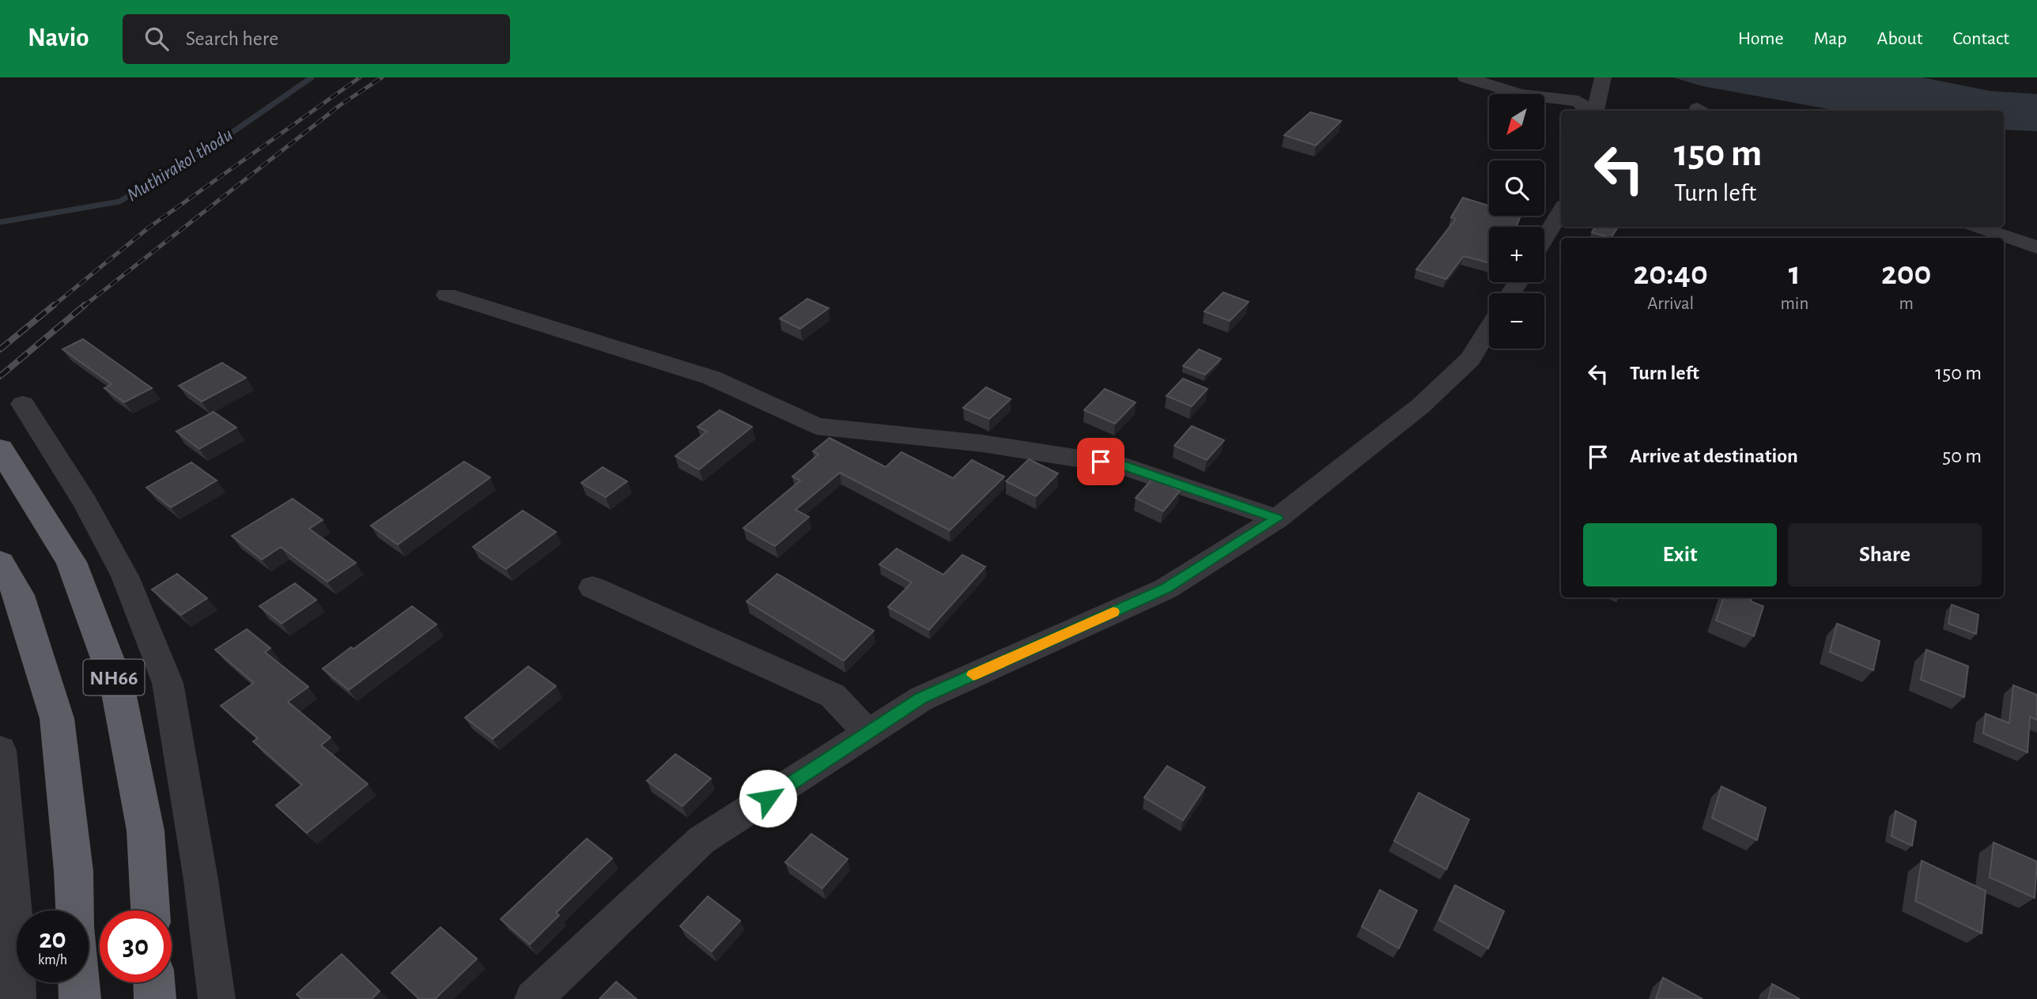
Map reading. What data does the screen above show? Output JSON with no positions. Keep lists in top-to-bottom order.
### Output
{
  "streets": {
    "highway": ["NH66"]
  },
  "water": ["Muthirakol thodu"],
  "north": "bottom left",
  "page": {
    "header": "Navio",
    "search": "Search here",
    "nav": [
      "Home",
      "Map",
      "About",
      "Contact"
    ],
    "map_buttons": ["+", "−"],
    "turn": ["150 m", "Turn left"],
    "eta": [
      "20:40",
      "Arrival",
      "1",
      "min",
      "200",
      "m"
    ],
    "list": [
      {
        "name": "Turn left",
        "value": "150 m"
      },
      {
        "name": "Arrive at destination",
        "value": "50 m"
      }
    ],
    "buttons": ["Exit", "Share"],
    "speed": "20 km/h",
    "limit": "30"
  }
}
